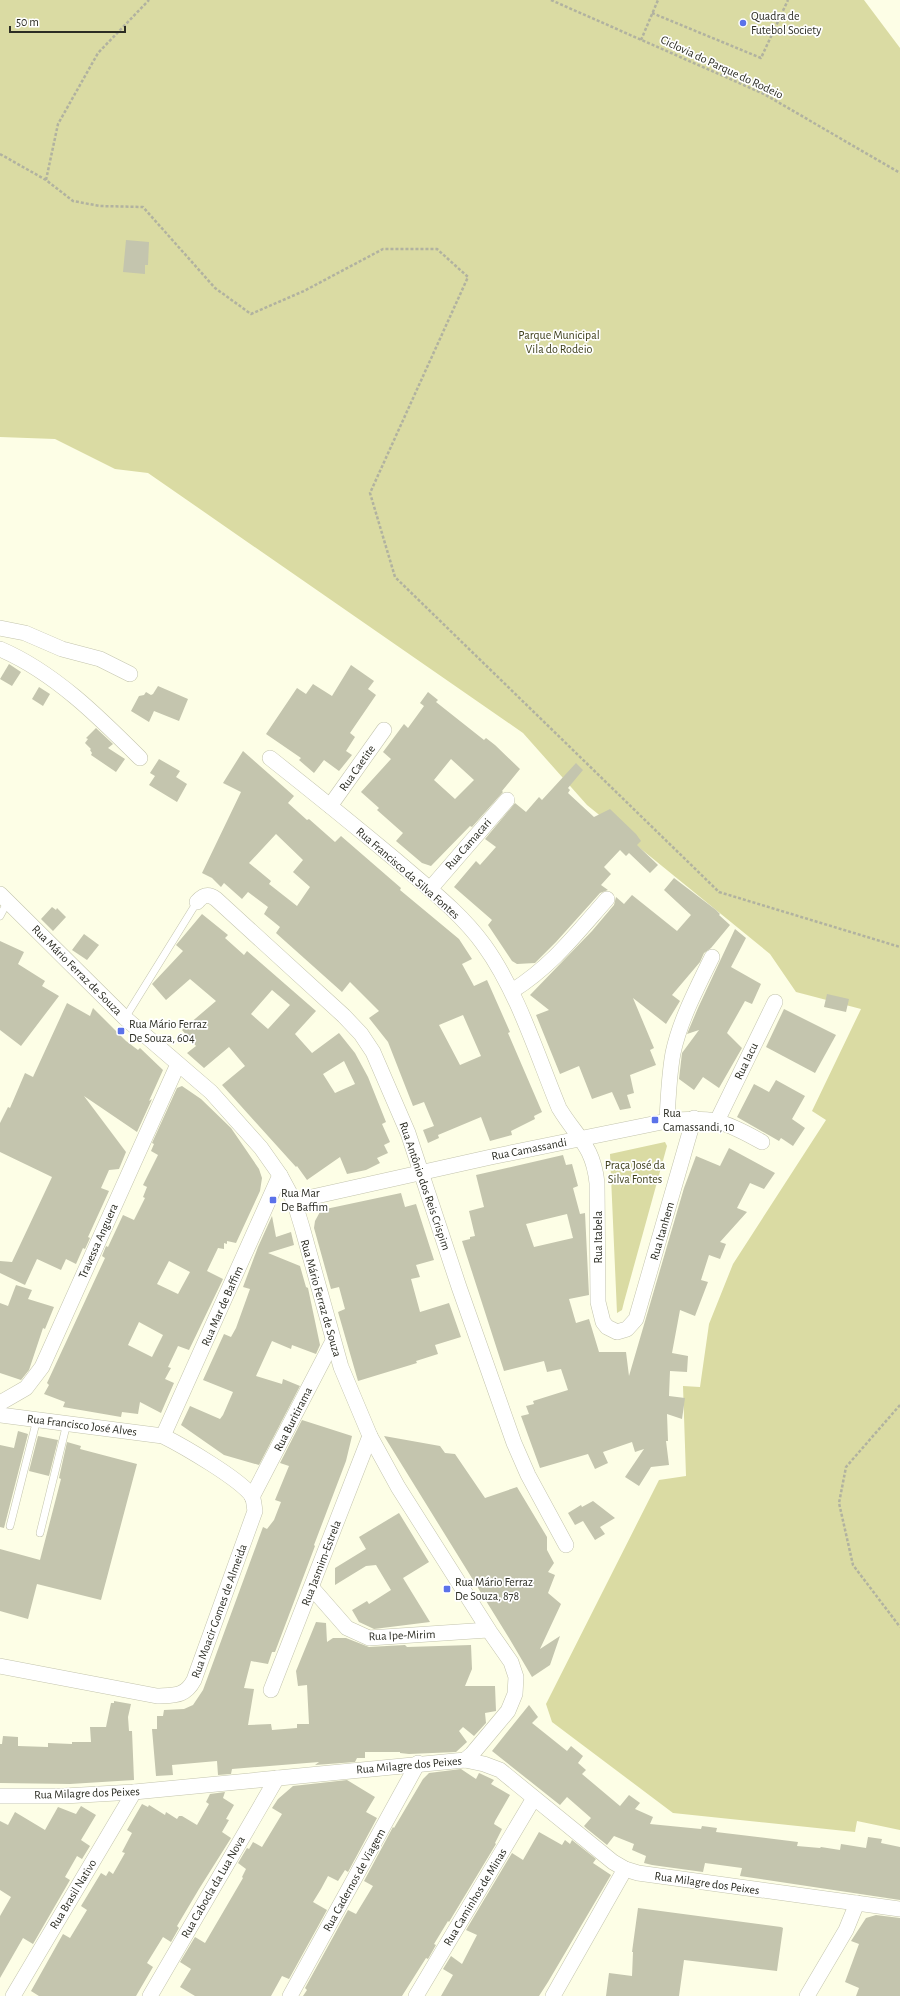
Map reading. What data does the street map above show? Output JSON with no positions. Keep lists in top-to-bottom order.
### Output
{
  "streets": {
    "street": [
      "Rua Caetite",
      "Rua Camacari",
      "Rua Francisco da Silva Fontes",
      "Rua Mário Ferraz de Souza",
      "Rua Iacu",
      "Rua Camassandi",
      "Rua Antônio dos Reis Crispim",
      "Rua Itanhem",
      "Rua Itabela",
      "Travessa Anguera",
      "Rua Mar de Baffim",
      "Rua Buritirama",
      "Rua Francisco José Alves",
      "Rua Jasmim-Estrela",
      "Rua Moacir Gomes de Almeida",
      "Rua Ipe-Mirim",
      "Rua Milagre dos Peixes",
      "Rua Cadernos de Viagem",
      "Rua Cabocla da Lua Nova",
      "Rua Brasil Nativo",
      "Rua Caminhos de Minas"
    ],
    "path": ["Ciclovia do Parque do Rodeio"]
  },
  "crossings": [
    ["Rua Caetite", "Rua Francisco da Silva Fontes"],
    ["Rua Camacari", "Rua Francisco da Silva Fontes"],
    ["Rua Francisco da Silva Fontes", "Rua Camassandi"],
    ["Rua Francisco da Silva Fontes", "Rua Itabela"],
    ["Rua Mário Ferraz de Souza", "Rua Camassandi"],
    ["Rua Mário Ferraz de Souza", "Travessa Anguera"],
    ["Rua Mário Ferraz de Souza", "Rua Mar de Baffim"],
    ["Rua Mário Ferraz de Souza", "Rua Buritirama"],
    ["Rua Mário Ferraz de Souza", "Rua Jasmim-Estrela"],
    ["Rua Mário Ferraz de Souza", "Rua Ipe-Mirim"],
    ["Rua Mário Ferraz de Souza", "Rua Milagre dos Peixes"],
    ["Rua Iacu", "Rua Camassandi"],
    ["Rua Camassandi", "Rua Antônio dos Reis Crispim"],
    ["Rua Camassandi", "Rua Itanhem"],
    ["Rua Camassandi", "Rua Itabela"],
    ["Rua Itanhem", "Rua Itabela"],
    ["Rua Mar de Baffim", "Rua Francisco José Alves"],
    ["Rua Buritirama", "Rua Moacir Gomes de Almeida"],
    ["Rua Jasmim-Estrela", "Rua Ipe-Mirim"],
    ["Rua Milagre dos Peixes", "Rua Cadernos de Viagem"],
    ["Rua Milagre dos Peixes", "Rua Cabocla da Lua Nova"],
    ["Rua Milagre dos Peixes", "Rua Brasil Nativo"],
    ["Rua Milagre dos Peixes", "Rua Caminhos de Minas"]
  ],
  "parks": ["Parque Municipal Vila do Rodeio", "Praça José da Silva Fontes"],
  "places": {
    "other": ["Quadra de Futebol Society"],
    "transit": [
      "Rua Mário Ferraz De Souza, 604",
      "Rua Camassandi, 10",
      "Rua Mar De Baffim",
      "Rua Mário Ferraz De Souza, 878"
    ]
  },
  "scale_bar": "50 m"
}
